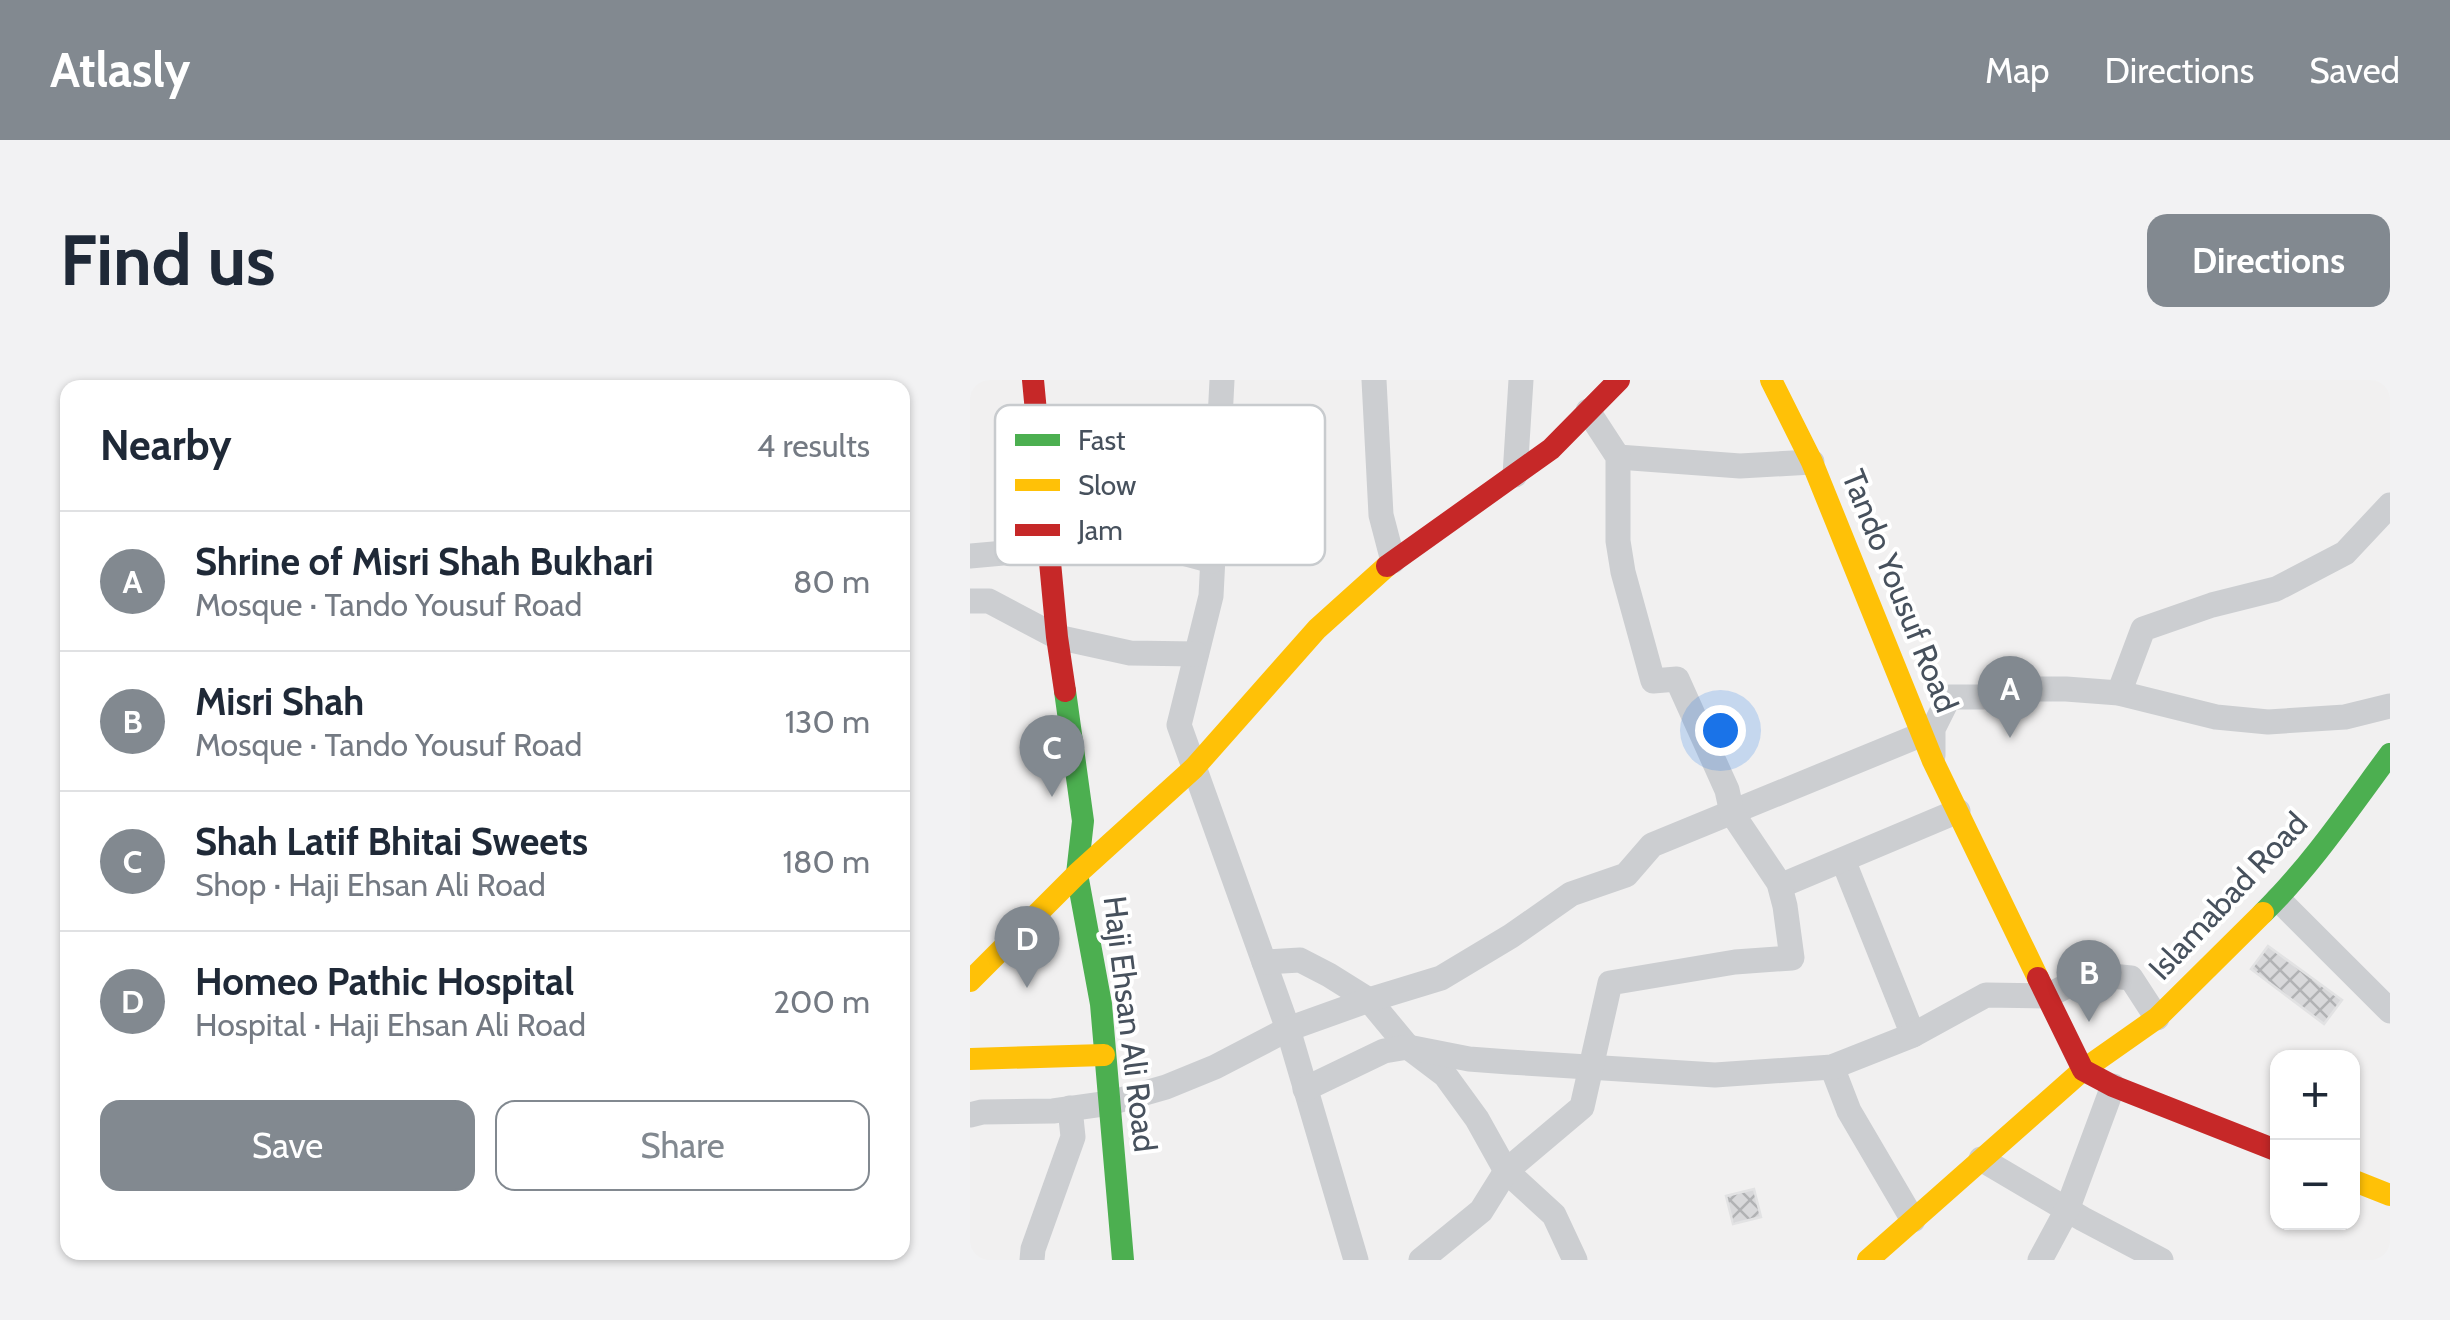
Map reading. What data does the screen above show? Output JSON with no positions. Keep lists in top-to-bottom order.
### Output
{
  "streets": {
    "street": ["Tando Yousuf Road", "Islamabad Road", "Haji Ehsan Ali Road"]
  },
  "crossings": [
    ["Tando Yousuf Road", "Islamabad Road"]
  ],
  "legend": ["Fast", "Slow", "Jam"],
  "page": {
    "header": "Atlasly",
    "nav": ["Map", "Directions", "Saved"],
    "buttons": [
      "Directions",
      ["Save", "Share"]
    ],
    "title": "Find us",
    "heading": ["Nearby", "4 results"],
    "list": [
      {
        "mark": "A",
        "name": "Shrine of Misri Shah Bukhari",
        "note": "Mosque · Tando Yousuf Road",
        "value": "80 m"
      },
      {
        "mark": "B",
        "name": "Misri Shah",
        "note": "Mosque · Tando Yousuf Road",
        "value": "130 m"
      },
      {
        "mark": "C",
        "name": "Shah Latif Bhitai Sweets",
        "note": "Shop · Haji Ehsan Ali Road",
        "value": "180 m"
      },
      {
        "mark": "D",
        "name": "Homeo Pathic Hospital",
        "note": "Hospital · Haji Ehsan Ali Road",
        "value": "200 m"
      }
    ],
    "pins": [
      "A",
      "C",
      "D",
      "B"
    ],
    "map_buttons": ["+", "−"]
  }
}
